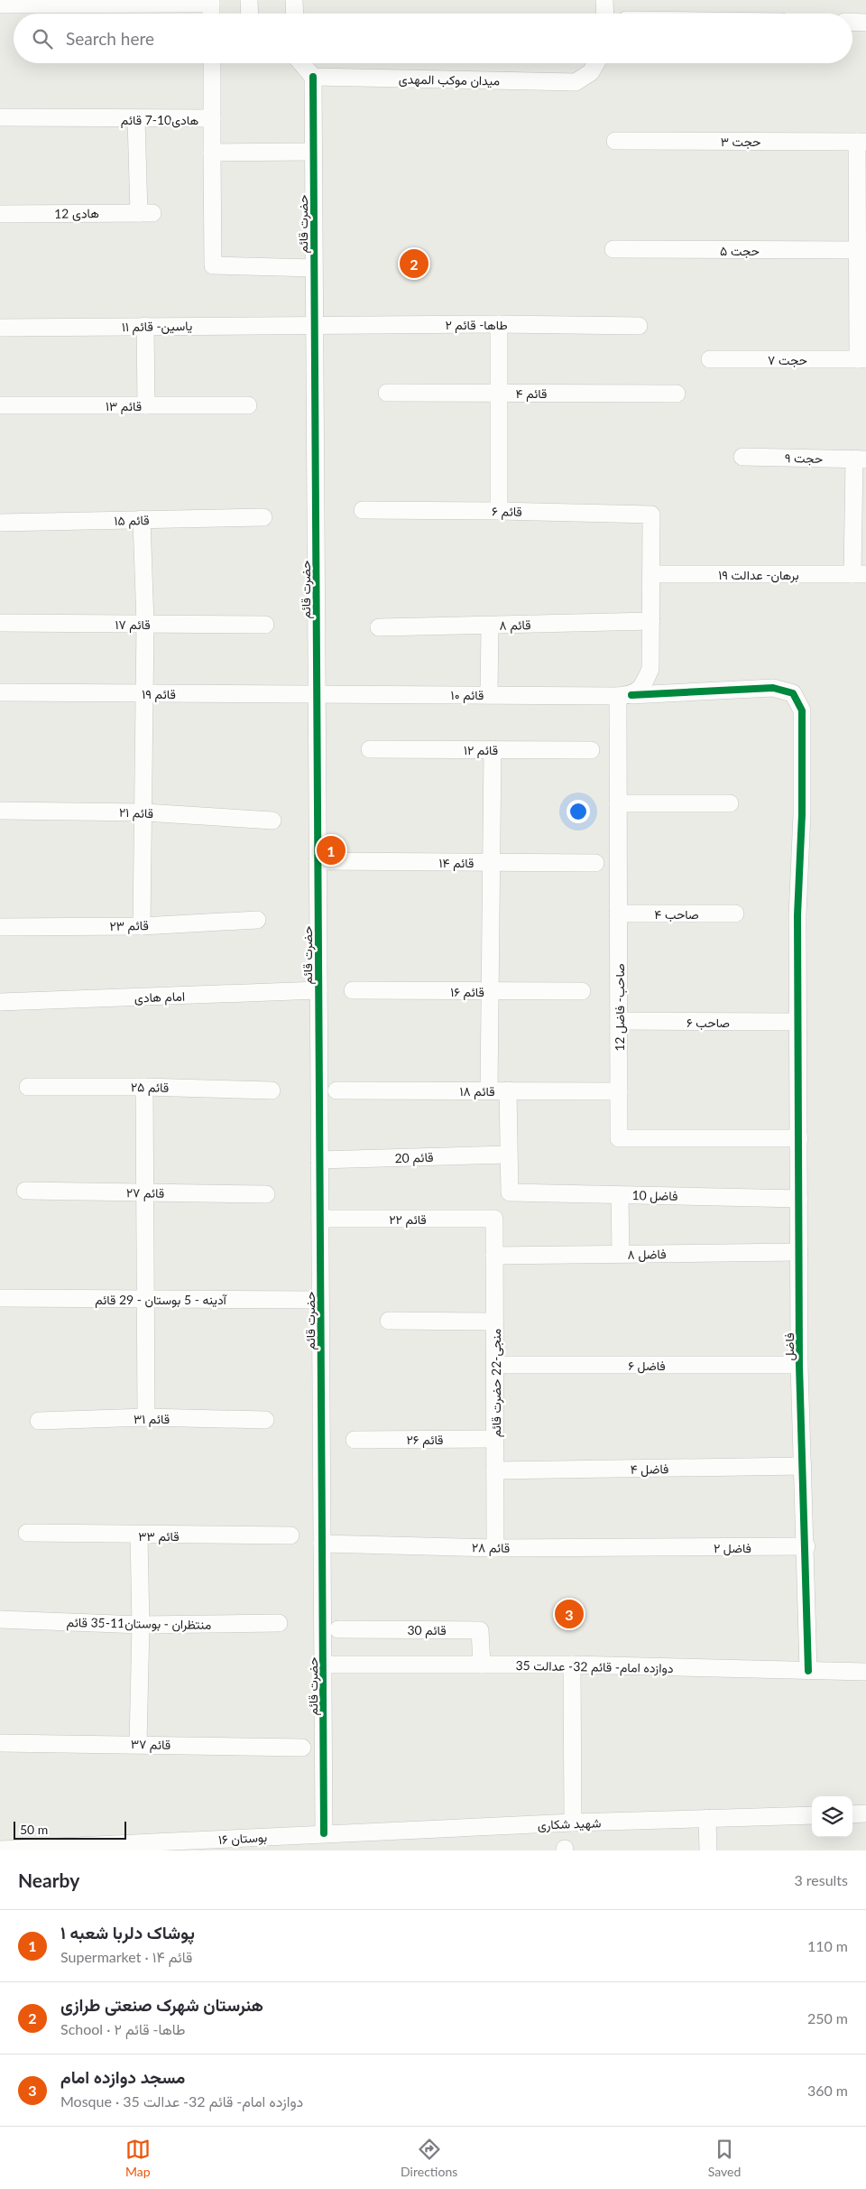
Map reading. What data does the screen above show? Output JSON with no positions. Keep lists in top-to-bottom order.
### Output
{
  "streets": {
    "street": [
      "میدان موکب المهدی",
      "هادی10-7 قائم",
      "حجت ۳",
      "12 هادی",
      "حضرت قائم",
      "حجت ۵",
      "طاها- قائم ۲",
      "یاسین- قائم ۱۱",
      "حجت ۷",
      "قائم ۴",
      "قائم ۱۳",
      "حجت ۹",
      "قائم ۶",
      "قائم ۱۵",
      "برهان- عدالت ۱۹",
      "قائم ۱۷",
      "قائم ۸",
      "قائم ۱۹",
      "قائم ۱۰",
      "قائم ۱۲",
      "قائم ۲۱",
      "قائم ۱۴",
      "صاحب ۴",
      "قائم ۲۳",
      "قائم ۱۶",
      "امام هادی",
      "صاحب- فاضل 12",
      "صاحب ۶",
      "قائم ۲۵",
      "قائم ۱۸",
      "قائم 20",
      "قائم ۲۷",
      "فاضل 10",
      "قائم ۲۲",
      "فاضل ۸",
      "آدینه - 5 بوستان - 29 قائم",
      "فاضل",
      "فاضل ۶",
      "منجی-22 حضرت قائم",
      "قائم ۳۱",
      "قائم ۲۶",
      "فاضل ۴",
      "قائم ۳۳",
      "قائم ۲۸",
      "فاضل ۲",
      "منتظران - بوستان11-35 قائم",
      "قائم 30",
      "دوازده امام- قائم 32- عدالت 35",
      "قائم ۳۷",
      "شهید شکاری",
      "بوستان ۱۶"
    ]
  },
  "crossings": [
    ["میدان موکب المهدی", "حضرت قائم"],
    ["هادی10-7 قائم", "12 هادی"],
    ["هادی10-7 قائم", "حضرت قائم"],
    ["حضرت قائم", "طاها- قائم ۲"],
    ["حضرت قائم", "یاسین- قائم ۱۱"],
    ["حضرت قائم", "قائم ۱۹"],
    ["حضرت قائم", "قائم ۱۰"],
    ["حضرت قائم", "قائم ۱۴"],
    ["حضرت قائم", "امام هادی"],
    ["حضرت قائم", "قائم 20"],
    ["حضرت قائم", "قائم ۲۲"],
    ["حضرت قائم", "آدینه - 5 بوستان - 29 قائم"],
    ["حضرت قائم", "قائم ۲۸"],
    ["حضرت قائم", "دوازده امام- قائم 32- عدالت 35"],
    ["حضرت قائم", "شهید شکاری"],
    ["حضرت قائم", "بوستان ۱۶"],
    ["طاها- قائم ۲", "یاسین- قائم ۱۱"],
    ["قائم ۶", "برهان- عدالت ۱۹"],
    ["قائم ۱۹", "قائم ۱۰"],
    ["قائم ۱۰", "صاحب- فاضل 12"],
    ["قائم ۱۰", "صاحب ۶"],
    ["قائم ۱۰", "فاضل"],
    ["صاحب ۴", "صاحب- فاضل 12"],
    ["صاحب- فاضل 12", "صاحب ۶"],
    ["صاحب- فاضل 12", "قائم ۱۸"],
    ["صاحب- فاضل 12", "فاضل"],
    ["صاحب ۶", "فاضل"],
    ["قائم 20", "فاضل 10"],
    ["فاضل 10", "فاضل"],
    ["قائم ۲۲", "منجی-22 حضرت قائم"],
    ["فاضل ۸", "فاضل"],
    ["فاضل ۸", "منجی-22 حضرت قائم"],
    ["فاضل", "فاضل ۶"],
    ["فاضل", "فاضل ۴"],
    ["فاضل", "فاضل ۲"],
    ["فاضل", "دوازده امام- قائم 32- عدالت 35"],
    ["فاضل ۶", "منجی-22 حضرت قائم"],
    ["منجی-22 حضرت قائم", "قائم ۲۶"],
    ["منجی-22 حضرت قائم", "فاضل ۴"],
    ["منجی-22 حضرت قائم", "قائم ۲۸"],
    ["قائم ۲۸", "فاضل ۲"],
    ["قائم 30", "دوازده امام- قائم 32- عدالت 35"],
    ["شهید شکاری", "بوستان ۱۶"]
  ],
  "scale_bar": "50 m",
  "page": {
    "search": "Search here",
    "pins": ["2", "1", "3"],
    "scale": "50 m",
    "heading": ["Nearby", "3 results"],
    "list": [
      {
        "mark": "1",
        "name": "پوشاک دلربا شعبه ۱",
        "note": "Supermarket · قائم ۱۴",
        "value": "110 m"
      },
      {
        "mark": "2",
        "name": "هنرستان شهرک صنعتی طرازی",
        "note": "School · طاها- قائم ۲",
        "value": "250 m"
      },
      {
        "mark": "3",
        "name": "مسجد دوازده امام",
        "note": "Mosque · دوازده امام- قائم 32- عدالت 35",
        "value": "360 m"
      }
    ],
    "nav": ["Map", "Directions", "Saved"]
  }
}
